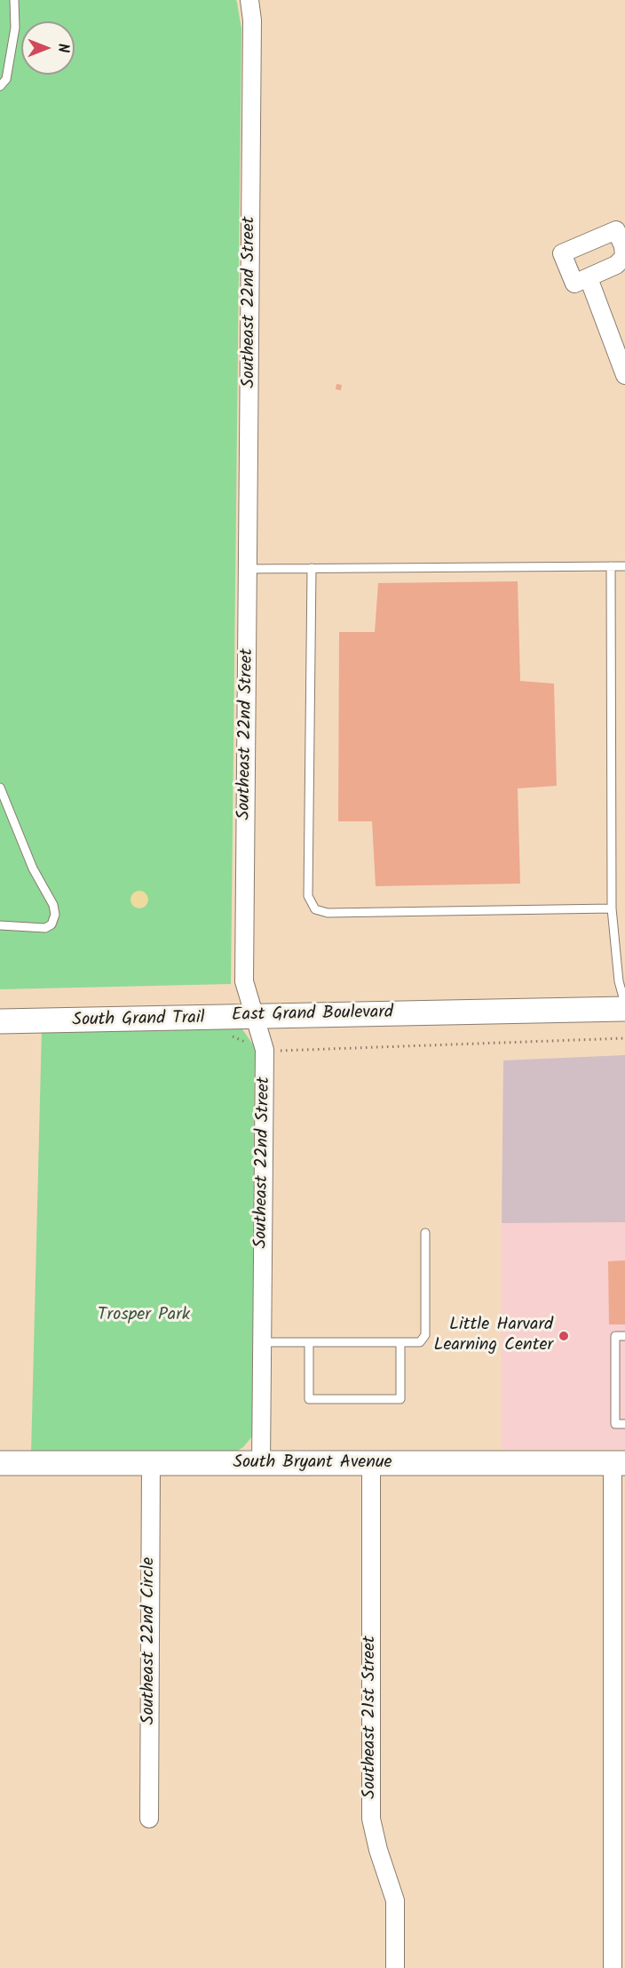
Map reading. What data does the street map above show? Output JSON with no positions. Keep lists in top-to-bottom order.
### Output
{
  "streets": {
    "street": [
      "Southeast 22nd Street",
      "East Grand Boulevard",
      "South Bryant Avenue",
      "Southeast 22nd Circle",
      "Southeast 21st Street"
    ],
    "path": ["South Grand Trail"]
  },
  "crossings": [
    ["Southeast 22nd Street", "East Grand Boulevard"],
    ["Southeast 22nd Street", "South Grand Trail"],
    ["Southeast 22nd Street", "South Bryant Avenue"],
    ["South Bryant Avenue", "Southeast 22nd Circle"],
    ["South Bryant Avenue", "Southeast 21st Street"]
  ],
  "parks": ["Trosper Park"],
  "places": ["Little Harvard Learning Center"],
  "north": "right"
}
